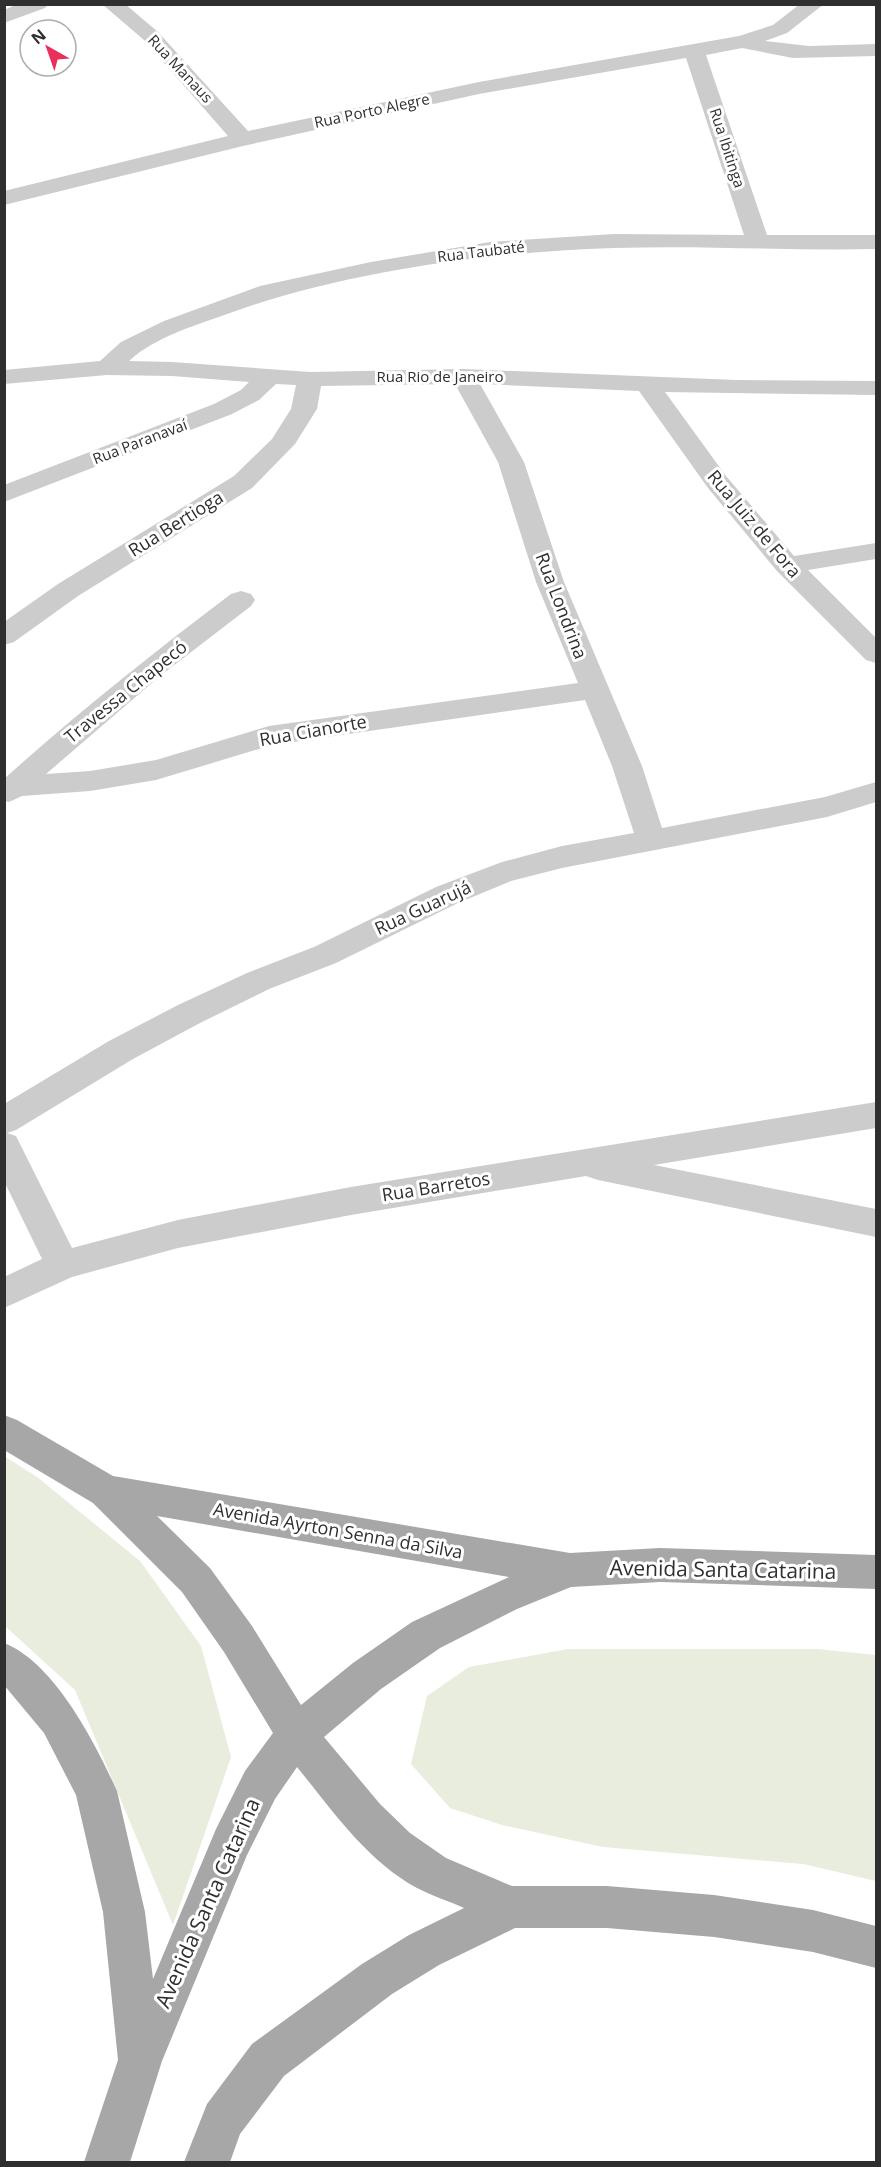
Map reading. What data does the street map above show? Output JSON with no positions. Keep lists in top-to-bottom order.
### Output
{
  "streets": {
    "main road": ["Avenida Ayrton Senna da Silva", "Avenida Santa Catarina"],
    "street": [
      "Rua Manaus",
      "Rua Porto Alegre",
      "Rua Ibitinga",
      "Rua Taubaté",
      "Rua Rio de Janeiro",
      "Rua Paranavaí",
      "Rua Bertioga",
      "Rua Juiz de Fora",
      "Rua Londrina",
      "Travessa Chapecó",
      "Rua Cianorte",
      "Rua Guarujá",
      "Rua Barretos"
    ]
  },
  "crossings": [
    ["Rua Manaus", "Rua Porto Alegre"],
    ["Rua Porto Alegre", "Rua Ibitinga"],
    ["Rua Ibitinga", "Rua Taubaté"],
    ["Rua Taubaté", "Rua Rio de Janeiro"],
    ["Rua Rio de Janeiro", "Rua Paranavaí"],
    ["Rua Rio de Janeiro", "Rua Bertioga"],
    ["Rua Rio de Janeiro", "Rua Juiz de Fora"],
    ["Rua Rio de Janeiro", "Rua Londrina"],
    ["Rua Londrina", "Rua Cianorte"],
    ["Rua Londrina", "Rua Guarujá"],
    ["Travessa Chapecó", "Rua Cianorte"],
    ["Avenida Ayrton Senna da Silva", "Avenida Santa Catarina"]
  ],
  "north": "top left"
}
